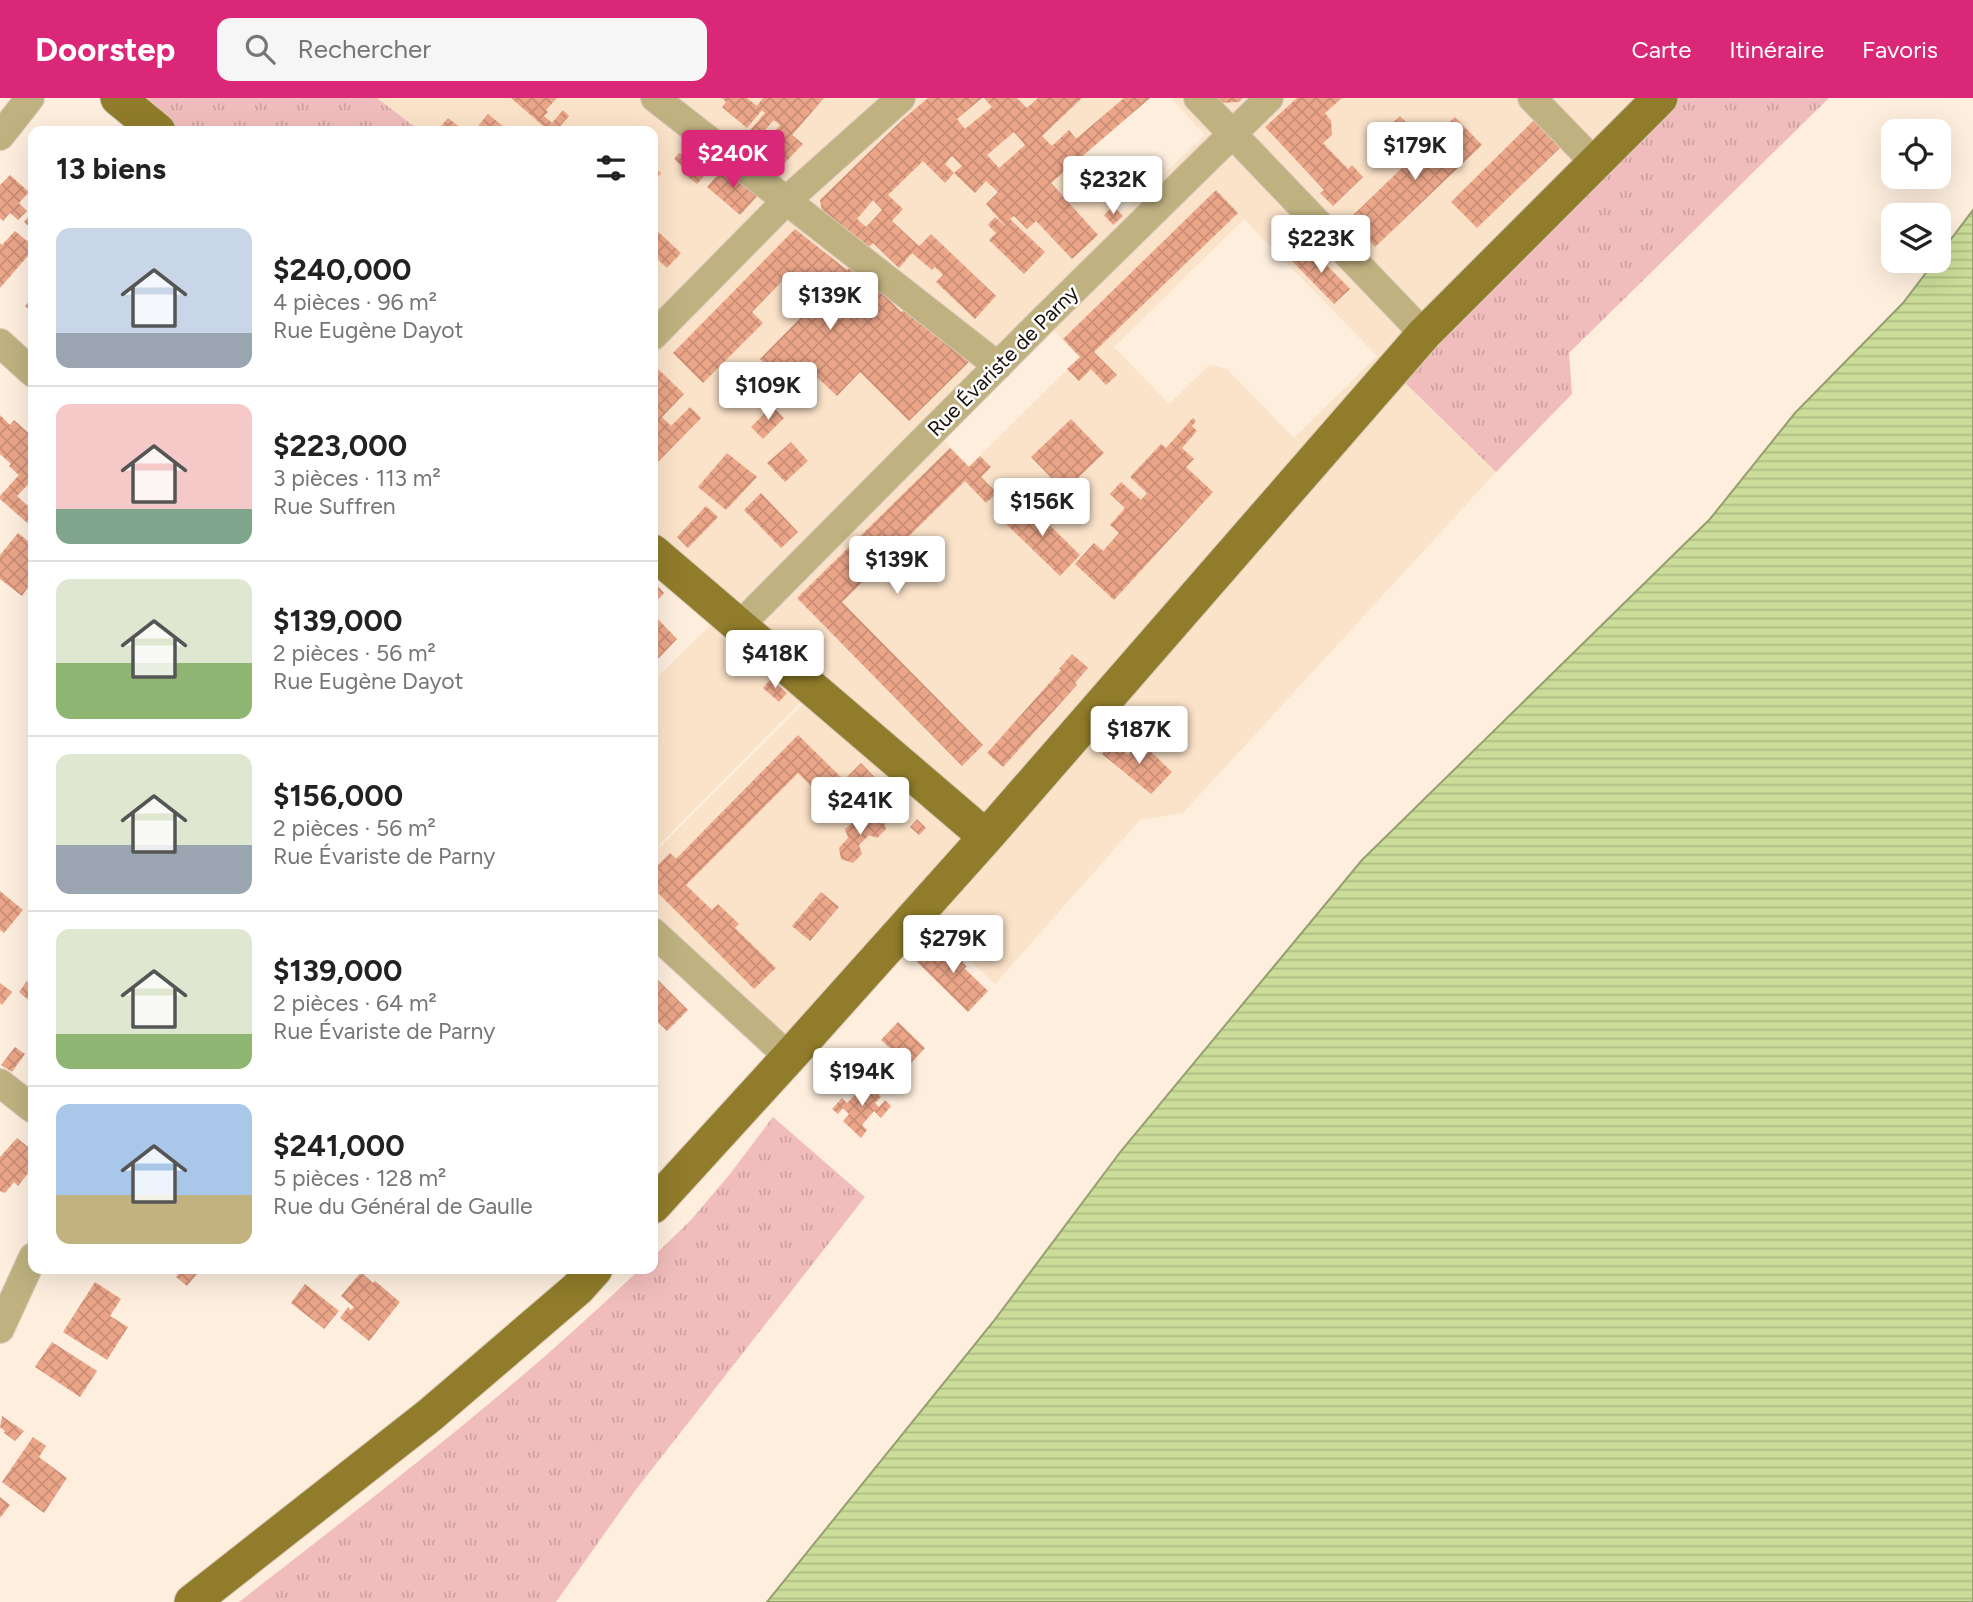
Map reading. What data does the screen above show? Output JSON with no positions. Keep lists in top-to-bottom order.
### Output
{
  "streets": {
    "street": ["Rue Évariste de Parny"]
  },
  "page": {
    "header": "Doorstep",
    "search": "Rechercher",
    "nav": ["Carte", "Itinéraire", "Favoris"],
    "price": [
      "$179K",
      "$240K",
      "$232K",
      "$223K",
      "$139K",
      "$109K",
      "$156K",
      "$139K",
      "$418K",
      "$187K",
      "$241K",
      "$279K",
      "$194K"
    ],
    "heading": "13 biens",
    "list": [
      {
        "name": "$240,000",
        "note": "4 pièces · 96 m² · Rue Eugène Dayot"
      },
      {
        "name": "$223,000",
        "note": "3 pièces · 113 m² · Rue Suffren"
      },
      {
        "name": "$139,000",
        "note": "2 pièces · 56 m² · Rue Eugène Dayot"
      },
      {
        "name": "$156,000",
        "note": "2 pièces · 56 m² · Rue Évariste de Parny"
      },
      {
        "name": "$139,000",
        "note": "2 pièces · 64 m² · Rue Évariste de Parny"
      },
      {
        "name": "$241,000",
        "note": "5 pièces · 128 m² · Rue du Général de Gaulle"
      }
    ]
  }
}
